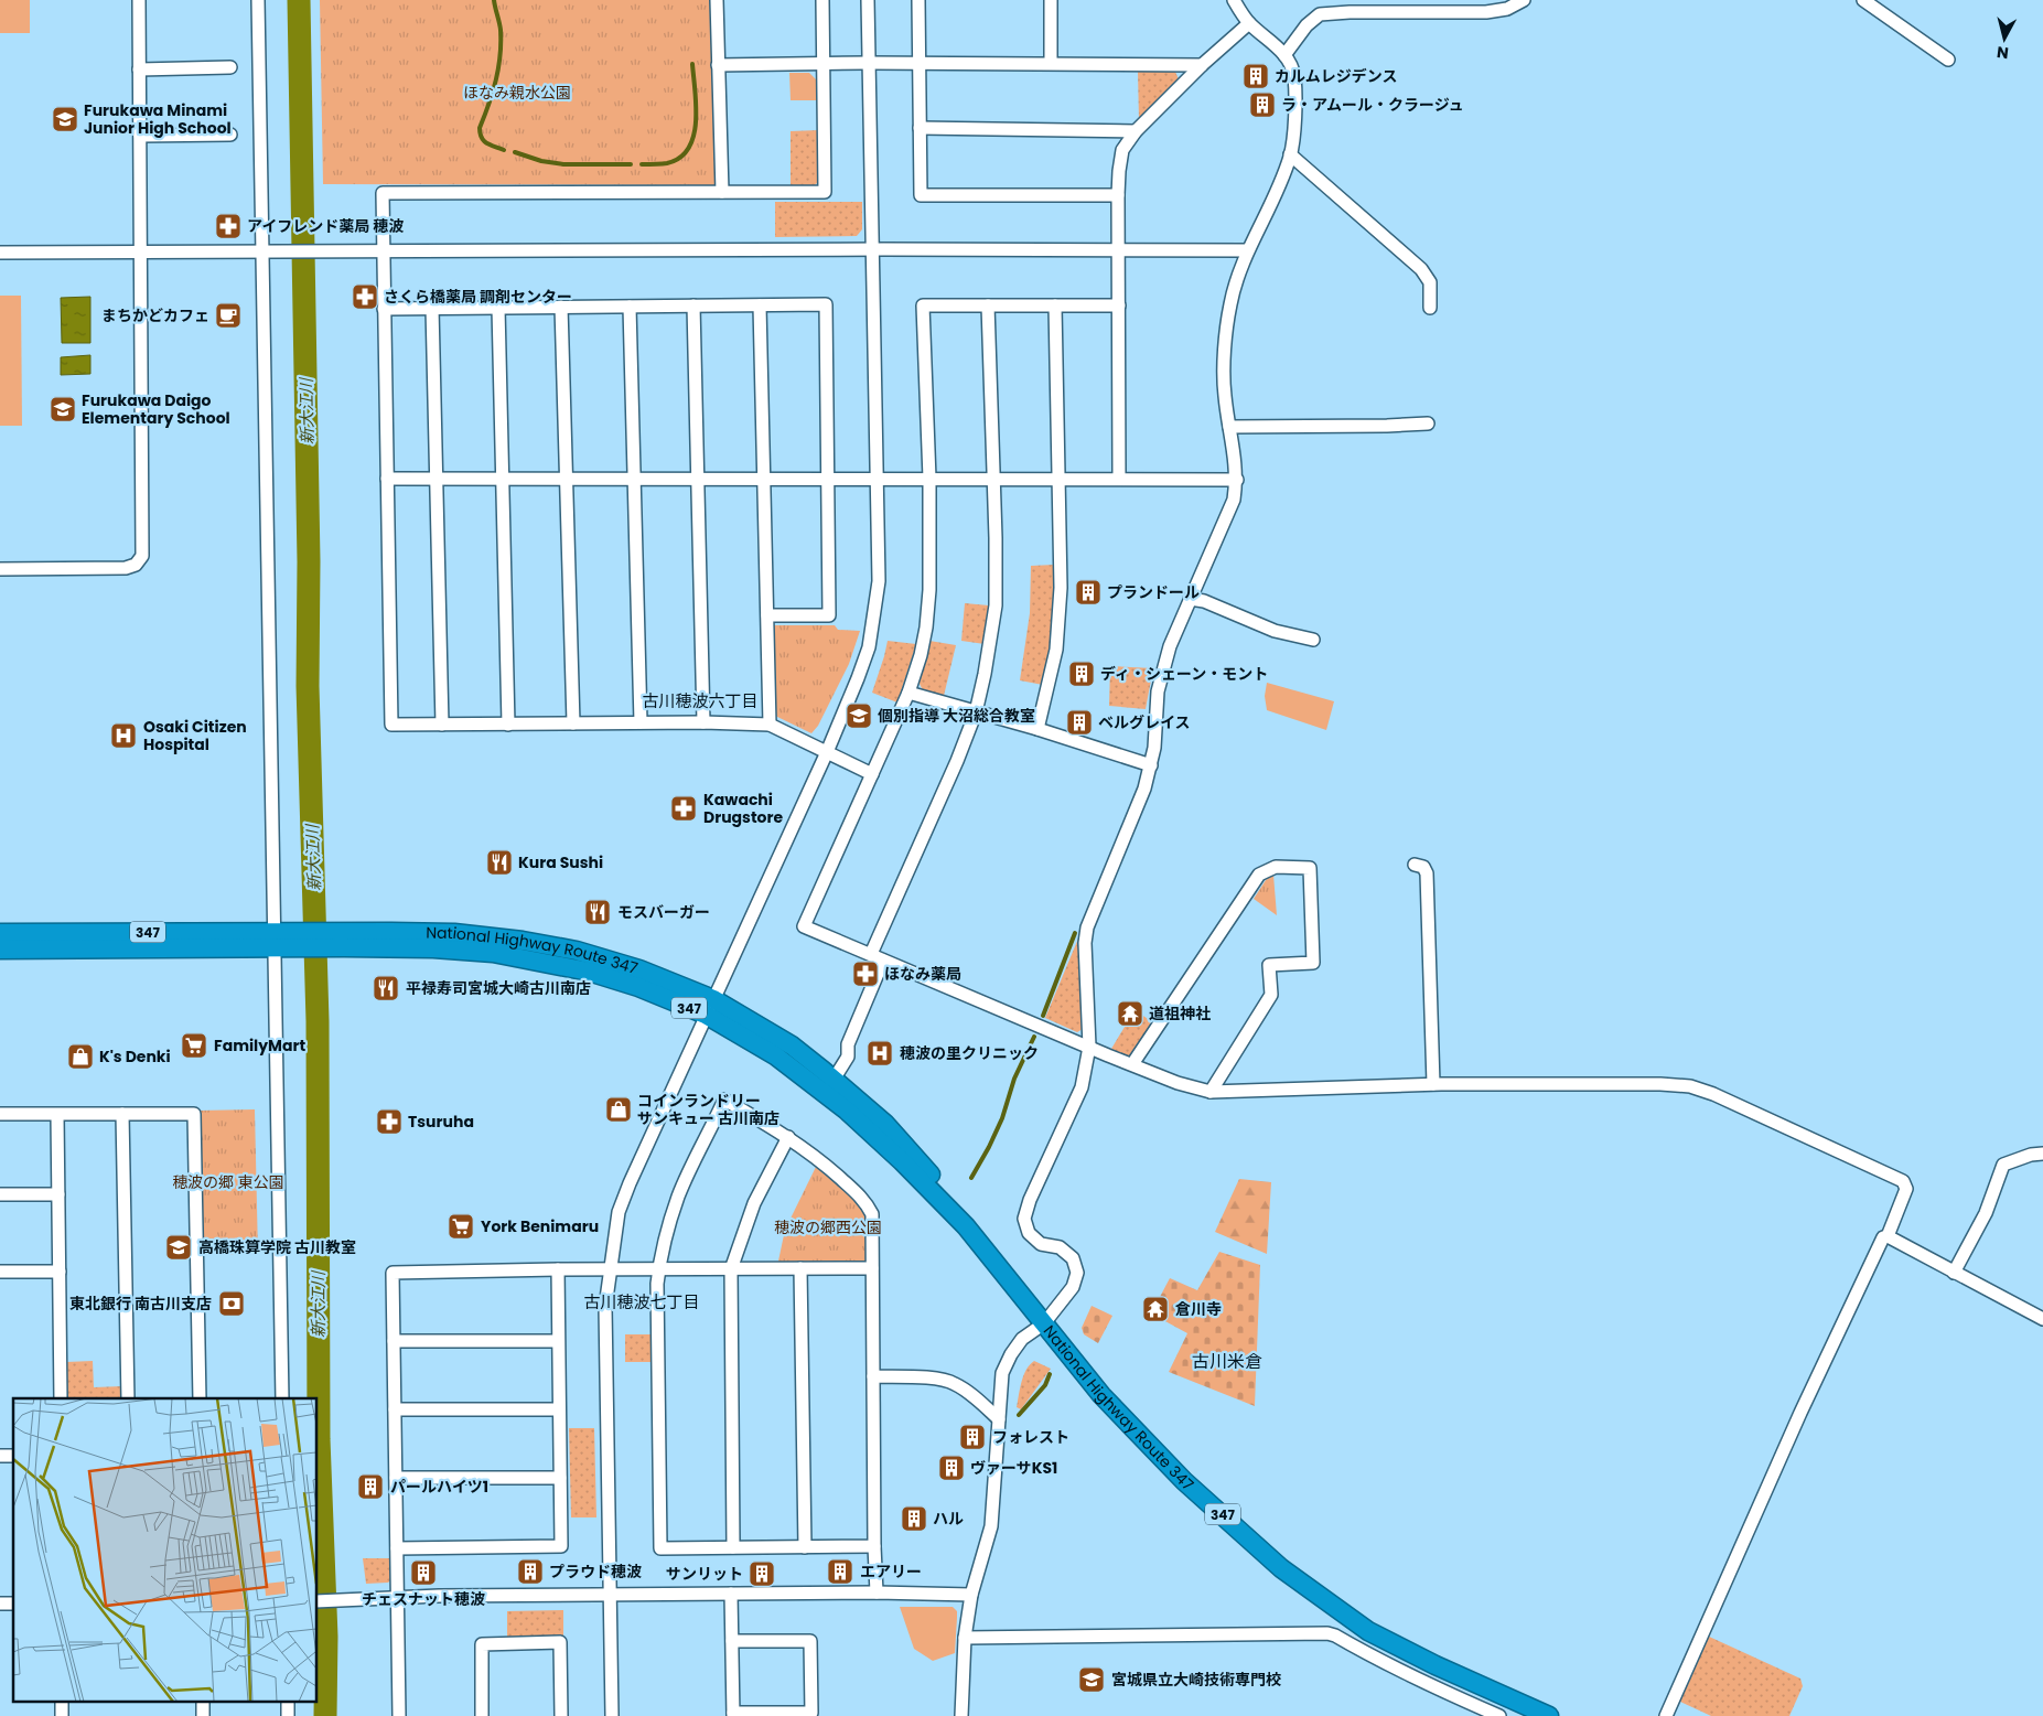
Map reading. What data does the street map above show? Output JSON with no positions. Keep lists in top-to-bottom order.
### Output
{
  "streets": {
    "highway": ["347", "National Highway Route 347"]
  },
  "districts": ["古川穂波六丁目", "古川穂波七丁目", "古川米倉"],
  "water": ["新大江川"],
  "parks": ["ほなみ親水公園", "穂波の郷 東公園", "穂波の郷西公園"],
  "places": {
    "building": [
      "カルムレジデンス",
      "ラ・アムール・クラージュ",
      "プランドール",
      "ディ・シェーン・モント",
      "ベルグレイス",
      "フォレスト",
      "ヴァーサKS1",
      "パールハイツ1",
      "ハル",
      "プラウド穂波",
      "エアリー",
      "チェスナット穂波",
      "サンリット"
    ],
    "school or university": [
      "Furukawa Minami Junior High School",
      "Furukawa Daigo Elementary School",
      "個別指導 大沼総合教室",
      "高橋珠算学院 古川教室",
      "宮城県立大崎技術専門校"
    ],
    "pharmacy": [
      "アイフレンド薬局 穂波",
      "さくら橋薬局 調剤センター",
      "Kawachi Drugstore",
      "ほなみ薬局",
      "Tsuruha"
    ],
    "cafe": ["まちかどカフェ"],
    "hospital": ["Osaki Citizen Hospital", "穂波の里クリニック"],
    "restaurant": ["Kura Sushi", "モスバーガー", "平禄寿司宮城大崎古川南店"],
    "temple": ["道祖神社", "倉川寺"],
    "supermarket": ["FamilyMart", "York Benimaru"],
    "shop": ["K's Denki", "コインランドリー サンキュー 古川南店"],
    "bank": ["東北銀行 南古川支店"]
  },
  "north": "bottom"
}
